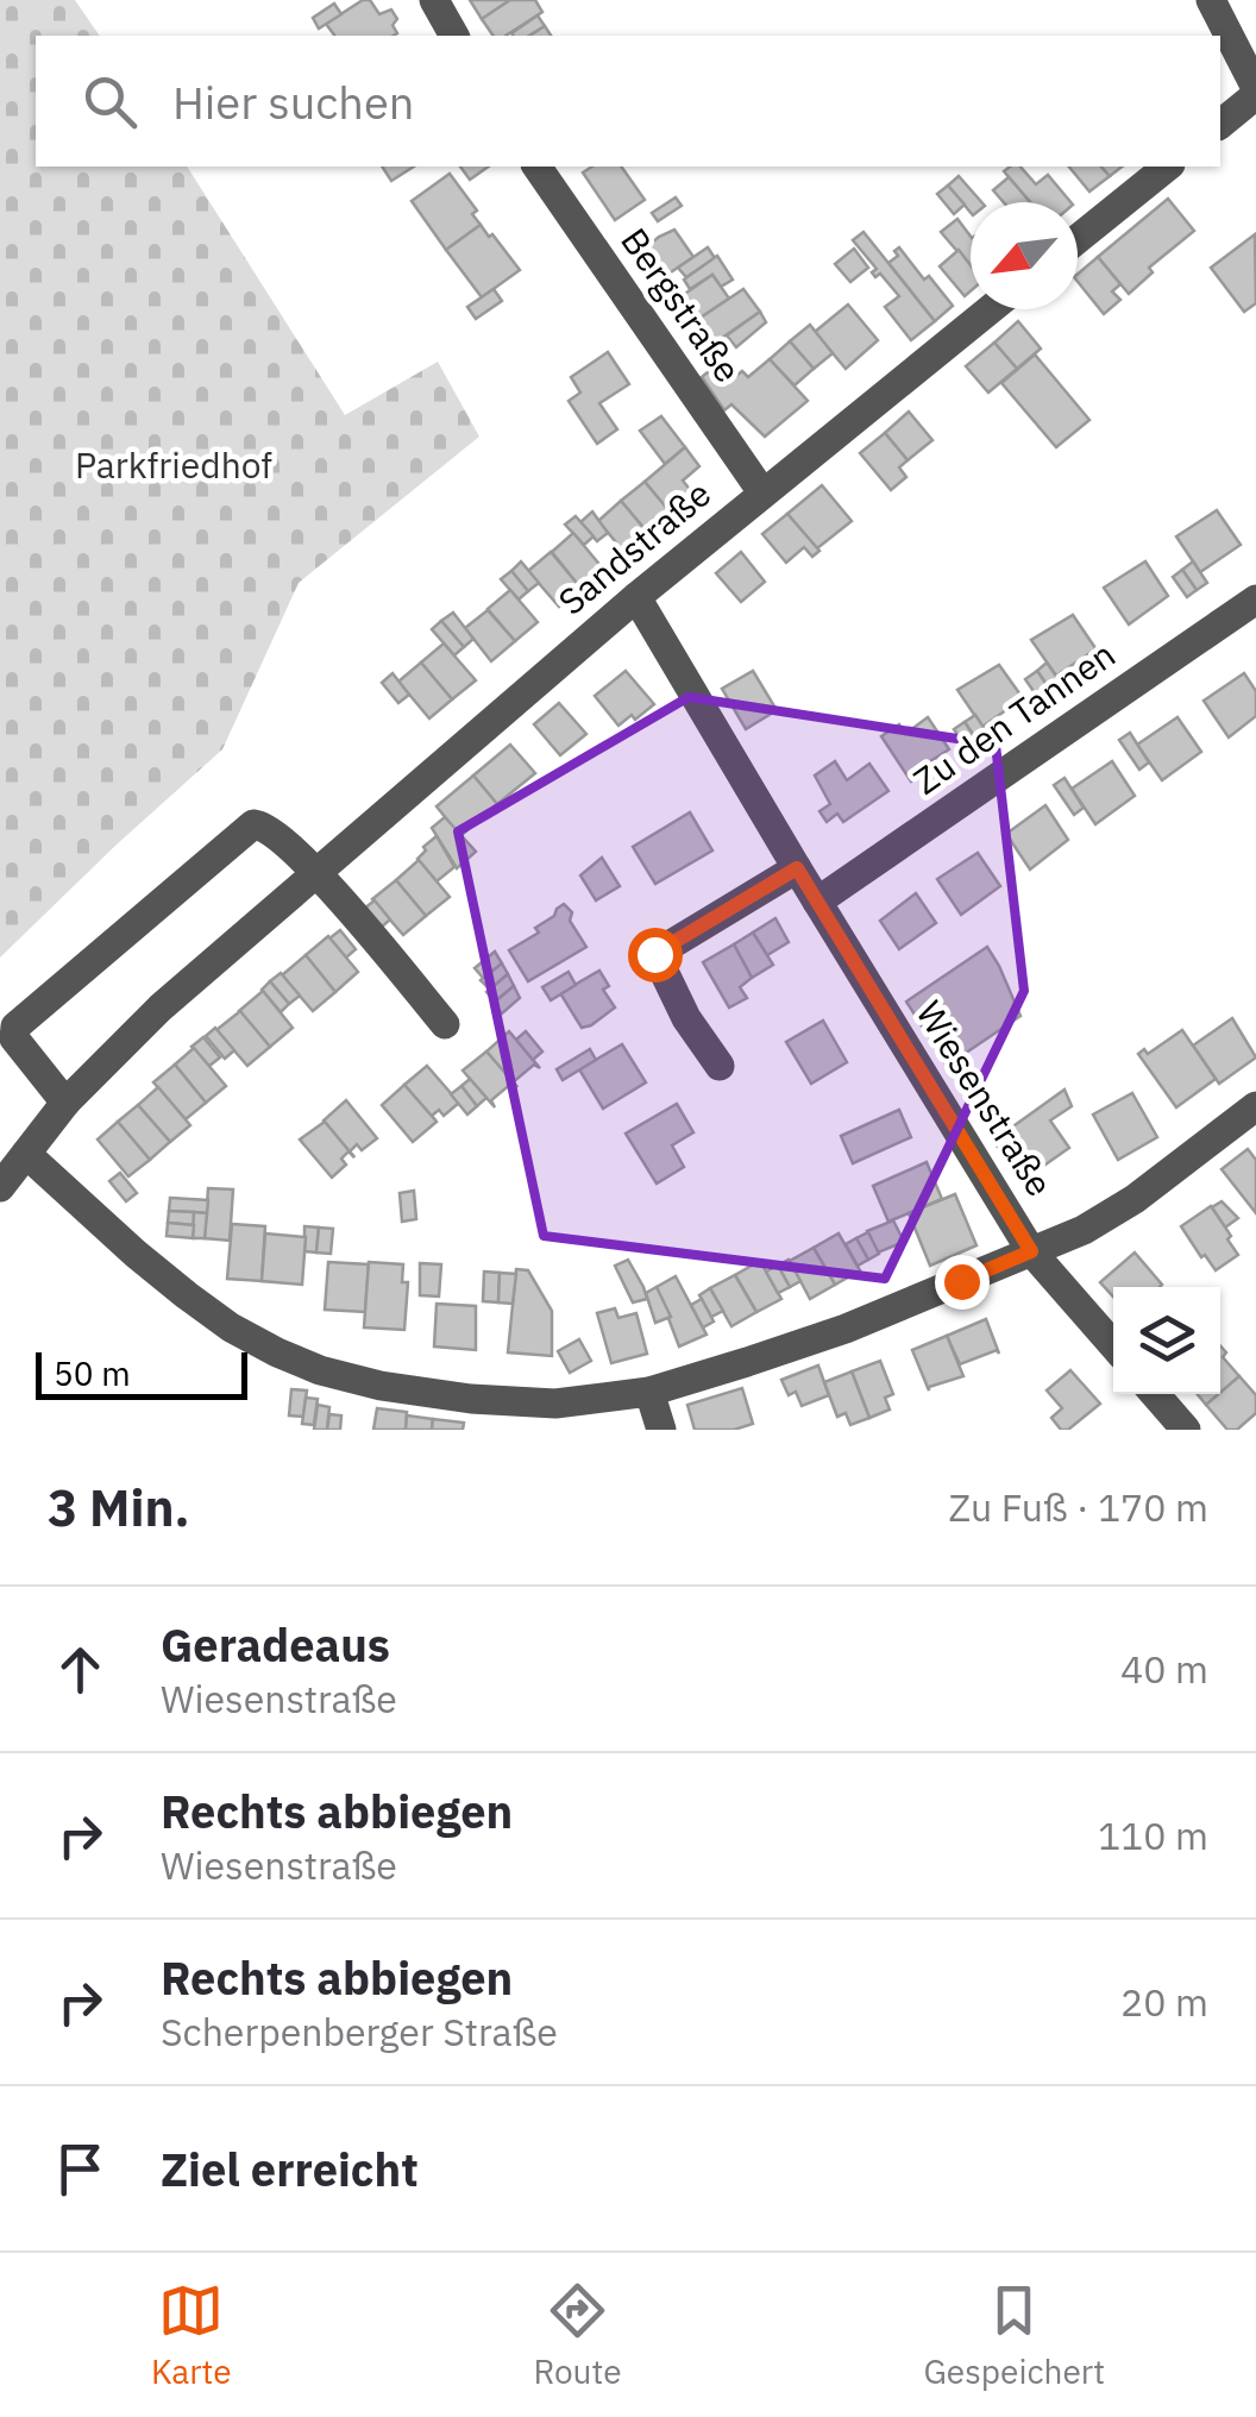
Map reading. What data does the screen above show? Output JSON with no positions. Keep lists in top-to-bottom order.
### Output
{
  "streets": {
    "street": [
      "Bergstraße",
      "Sandstraße",
      "Zu den Tannen",
      "Wiesenstraße"
    ]
  },
  "crossings": [
    ["Bergstraße", "Sandstraße"],
    ["Sandstraße", "Wiesenstraße"],
    ["Zu den Tannen", "Wiesenstraße"]
  ],
  "parks": ["Parkfriedhof"],
  "scale_bar": "50 m",
  "north": "bottom left",
  "page": {
    "search": "Hier suchen",
    "scale": "50 m",
    "heading": ["3 Min.", "Zu Fuß · 170 m"],
    "list": [
      ["Geradeaus", "Wiesenstraße", "40 m"],
      ["Rechts abbiegen", "Wiesenstraße", "110 m"],
      ["Rechts abbiegen", "Scherpenberger Straße", "20 m"],
      "Ziel erreicht"
    ],
    "nav": ["Karte", "Route", "Gespeichert"]
  }
}
